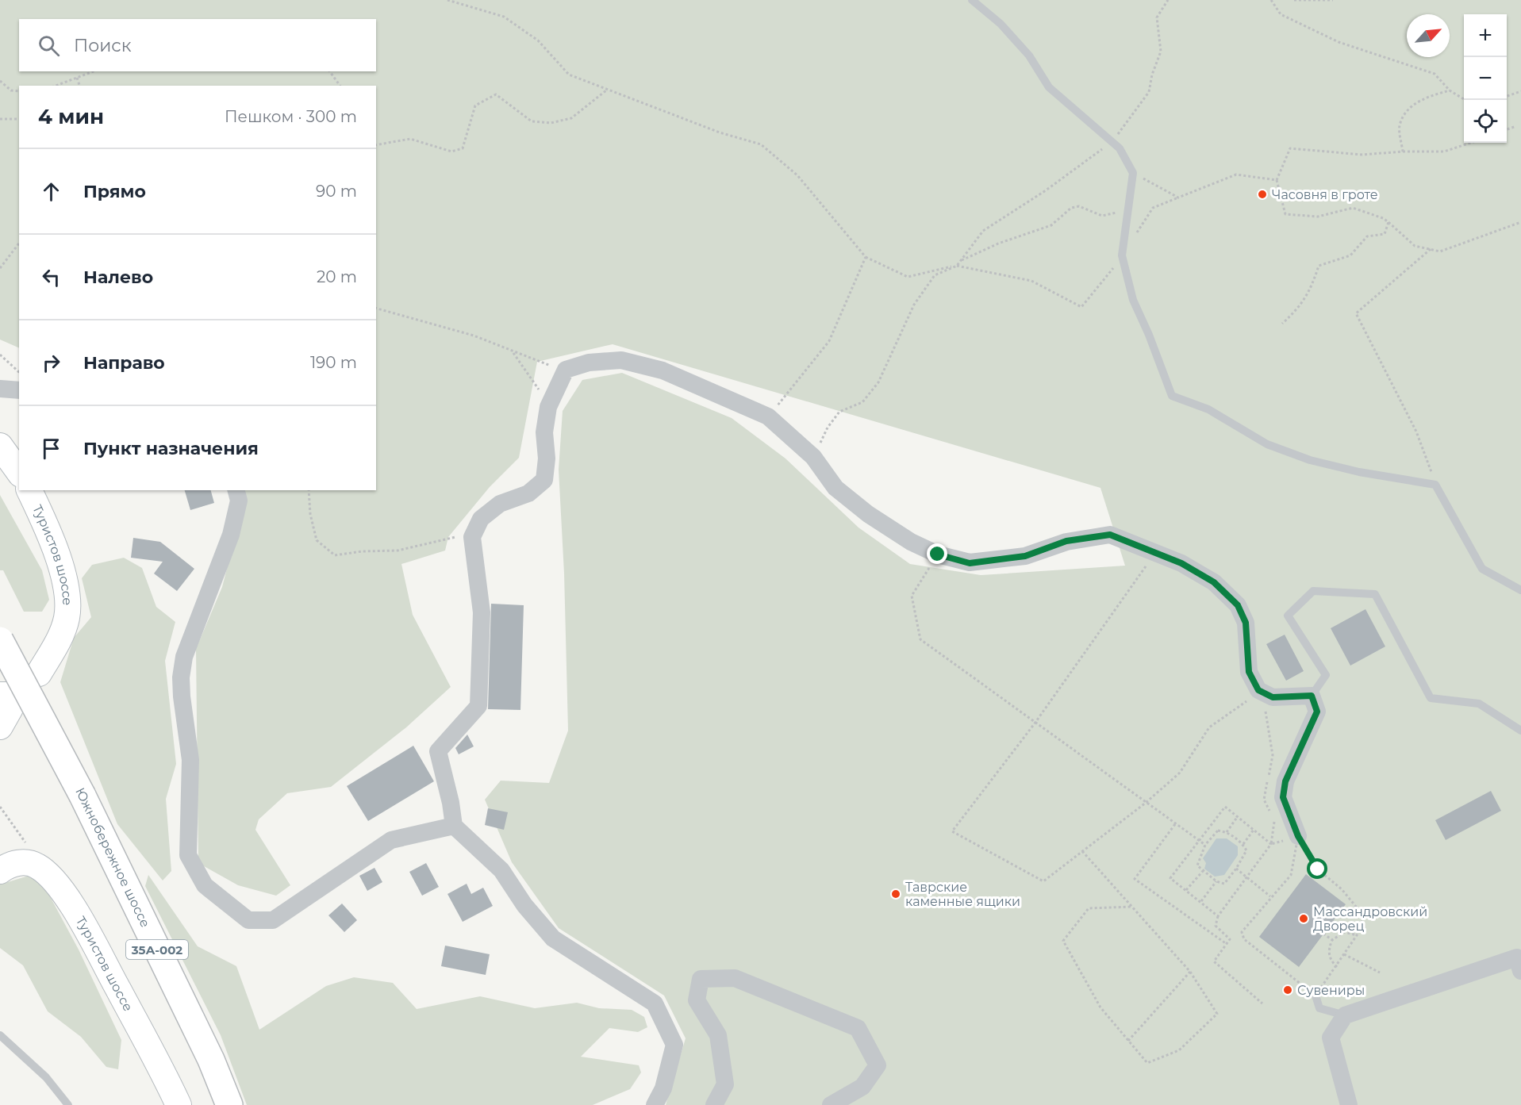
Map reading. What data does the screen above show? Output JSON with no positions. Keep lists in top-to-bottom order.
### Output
{
  "streets": {
    "highway": ["Южнобережное шоссе", "35А-002"],
    "main road": ["Туристов шоссе"]
  },
  "places": [
    "Часовня в гроте",
    "Таврские каменные ящики",
    "Массандровский Дворец",
    "Сувениры"
  ],
  "north": "top right",
  "page": {
    "map_buttons": ["+", "−"],
    "search": "Поиск",
    "heading": ["4 мин", "Пешком · 300 m"],
    "list": [
      ["Прямо", "90 m"],
      ["Налево", "20 m"],
      ["Направо", "190 m"],
      "Пункт назначения"
    ]
  }
}
